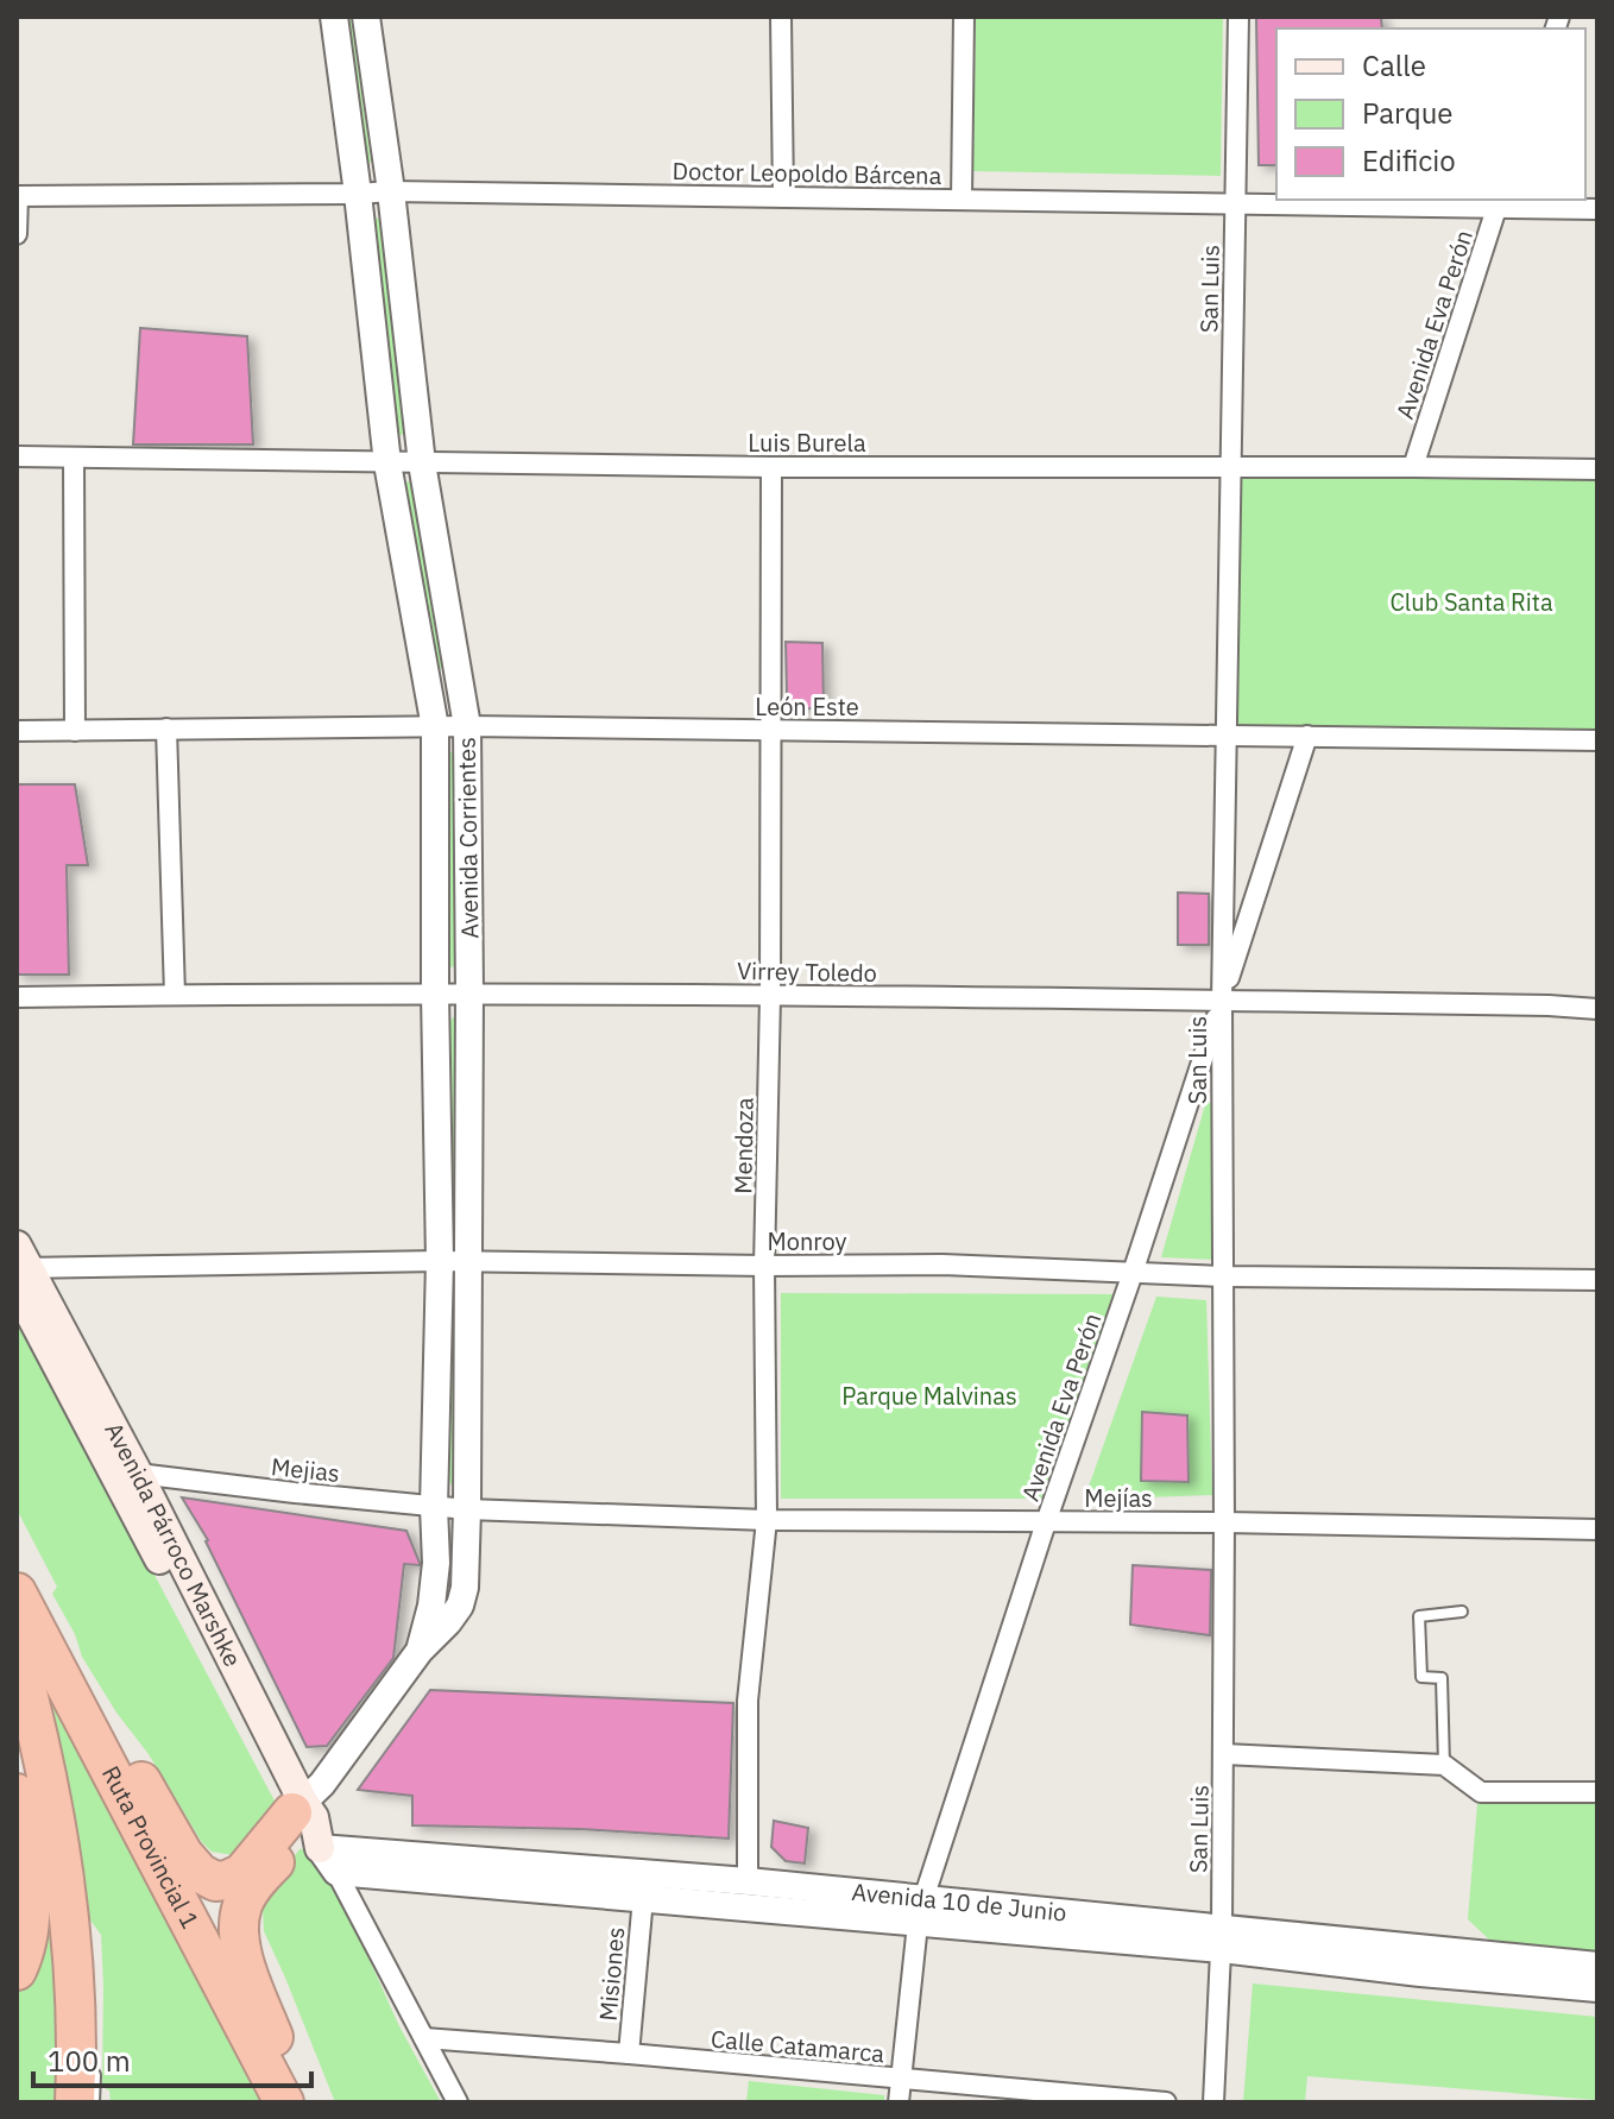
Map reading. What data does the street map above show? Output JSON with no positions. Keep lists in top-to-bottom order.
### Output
{
  "streets": {
    "highway": ["Ruta Provincial 1"],
    "main road": ["Avenida Párroco Marshke"],
    "street": [
      "Doctor Leopoldo Bárcena",
      "San Luis",
      "Avenida Eva Perón",
      "Luis Burela",
      "León Este",
      "Avenida Corrientes",
      "Virrey Toledo",
      "Mendoza",
      "Monroy",
      "Mejias",
      "Mejías",
      "Avenida 10 de Junio",
      "Misiones",
      "Calle Catamarca"
    ]
  },
  "crossings": [
    ["Doctor Leopoldo Bárcena", "San Luis"],
    ["Doctor Leopoldo Bárcena", "Avenida Eva Perón"],
    ["Doctor Leopoldo Bárcena", "Avenida Corrientes"],
    ["San Luis", "Avenida Eva Perón"],
    ["San Luis", "Luis Burela"],
    ["San Luis", "León Este"],
    ["San Luis", "Virrey Toledo"],
    ["San Luis", "Monroy"],
    ["San Luis", "Mejías"],
    ["San Luis", "Avenida 10 de Junio"],
    ["Avenida Eva Perón", "Luis Burela"],
    ["Avenida Eva Perón", "León Este"],
    ["Avenida Eva Perón", "Virrey Toledo"],
    ["Avenida Eva Perón", "Monroy"],
    ["Avenida Eva Perón", "Mejías"],
    ["Avenida Eva Perón", "Avenida 10 de Junio"],
    ["Avenida Eva Perón", "Calle Catamarca"],
    ["Luis Burela", "Avenida Corrientes"],
    ["Luis Burela", "Mendoza"],
    ["León Este", "Avenida Corrientes"],
    ["León Este", "Mendoza"],
    ["Avenida Corrientes", "Virrey Toledo"],
    ["Avenida Corrientes", "Monroy"],
    ["Avenida Corrientes", "Mejias"],
    ["Avenida Corrientes", "Mejías"],
    ["Avenida Corrientes", "Avenida Párroco Marshke"],
    ["Avenida Corrientes", "Avenida 10 de Junio"],
    ["Virrey Toledo", "Mendoza"],
    ["Mendoza", "Monroy"],
    ["Mendoza", "Mejías"],
    ["Mendoza", "Avenida 10 de Junio"],
    ["Monroy", "Avenida Párroco Marshke"],
    ["Mejias", "Mejías"],
    ["Mejias", "Avenida Párroco Marshke"],
    ["Avenida Párroco Marshke", "Avenida 10 de Junio"],
    ["Avenida Párroco Marshke", "Calle Catamarca"],
    ["Avenida 10 de Junio", "Misiones"],
    ["Misiones", "Calle Catamarca"]
  ],
  "parks": ["Club Santa Rita", "Parque Malvinas"],
  "legend": ["Calle", "Parque", "Edificio"],
  "scale_bar": "100 m"
}
